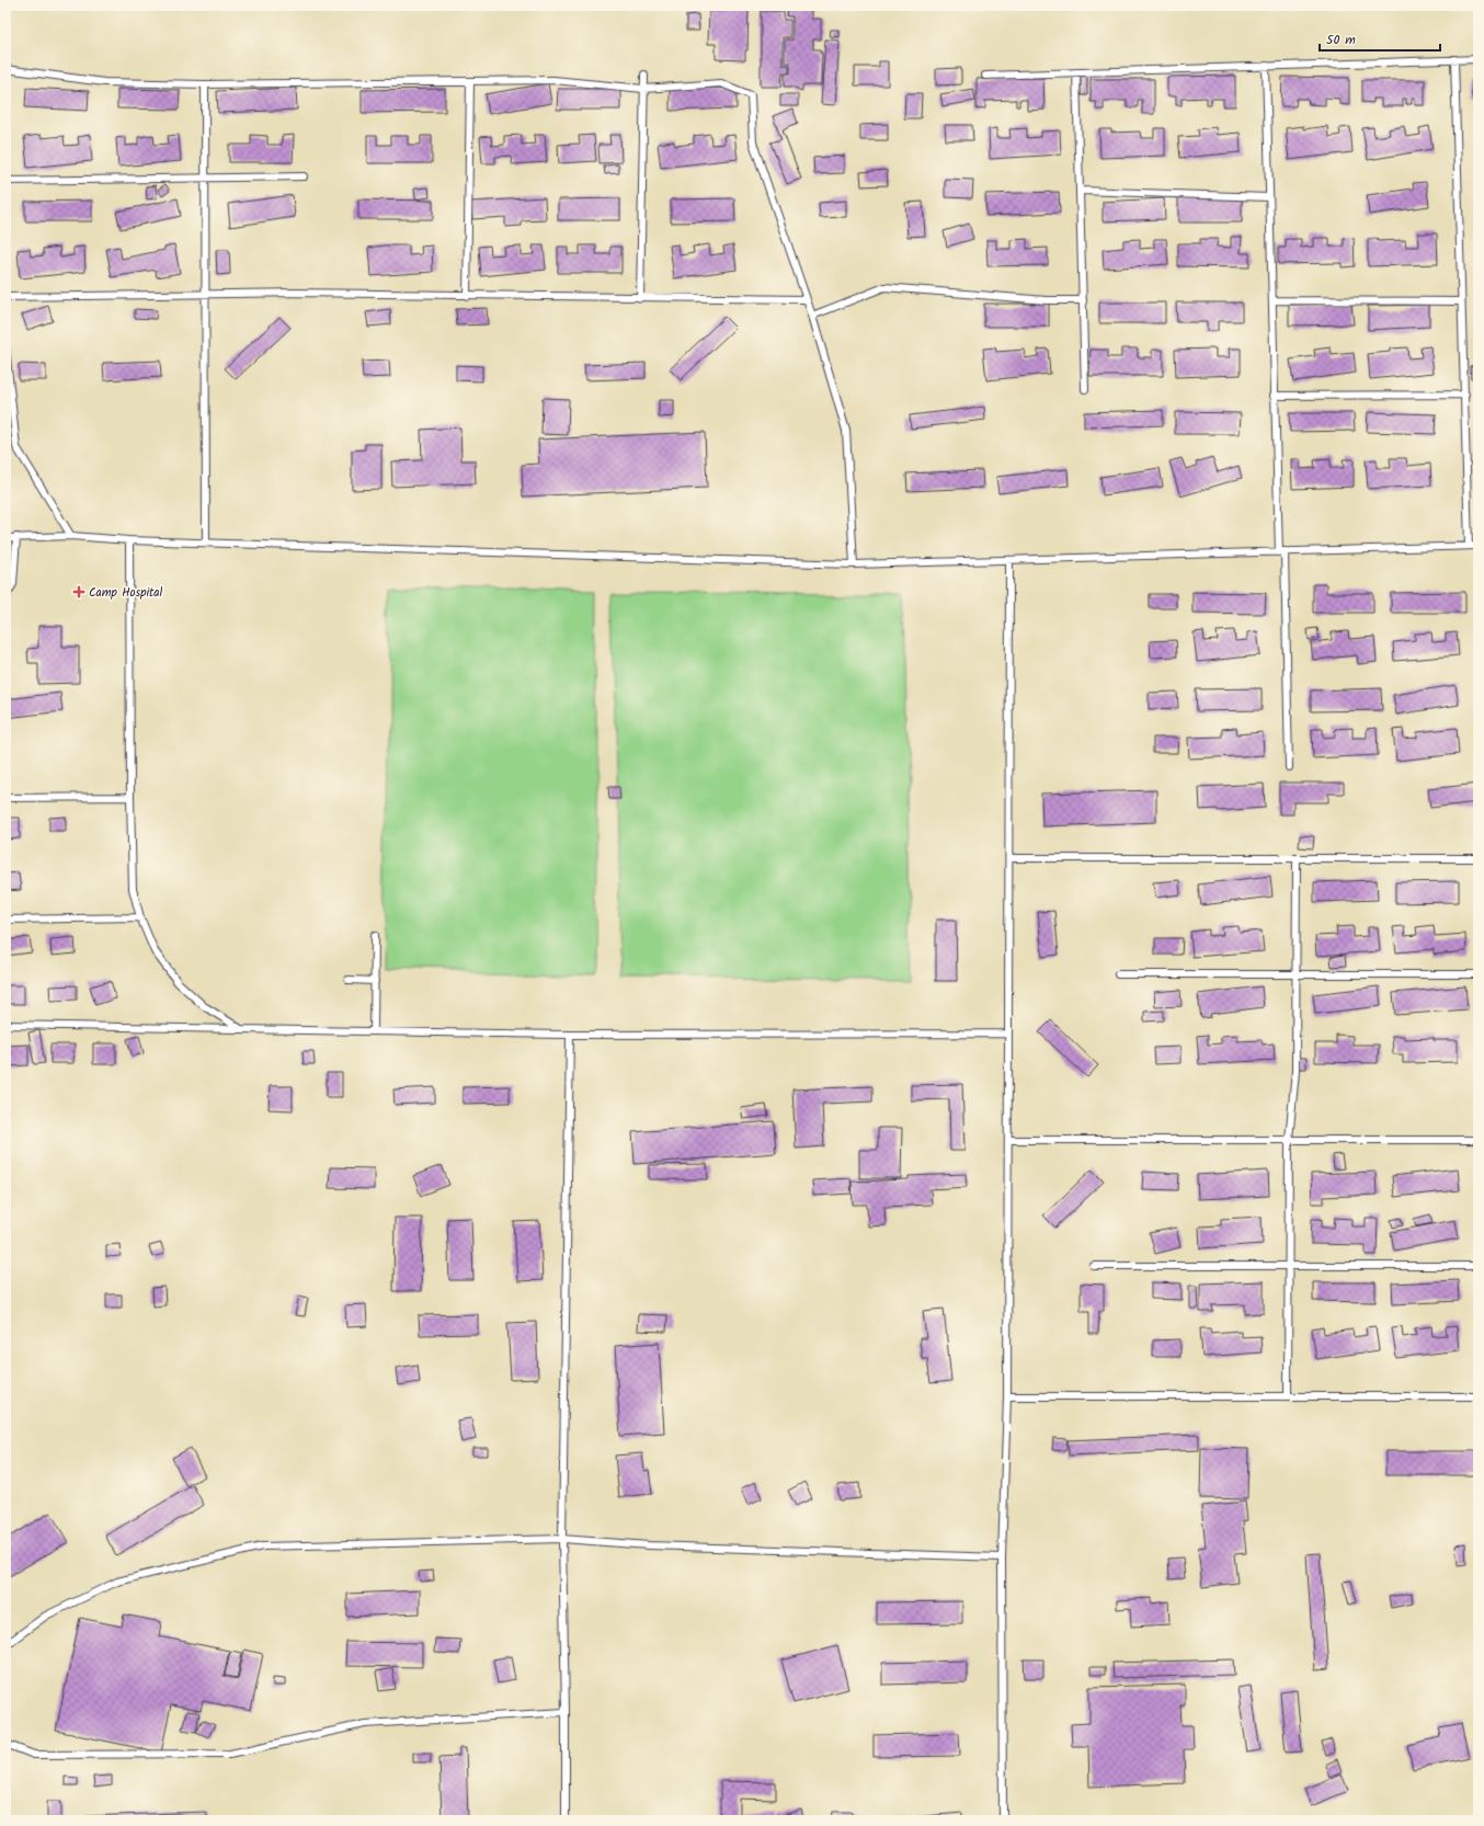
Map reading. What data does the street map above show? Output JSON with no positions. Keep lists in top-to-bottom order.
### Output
{
  "places": {
    "health": ["Camp Hospital"]
  },
  "scale_bar": "50 m"
}
